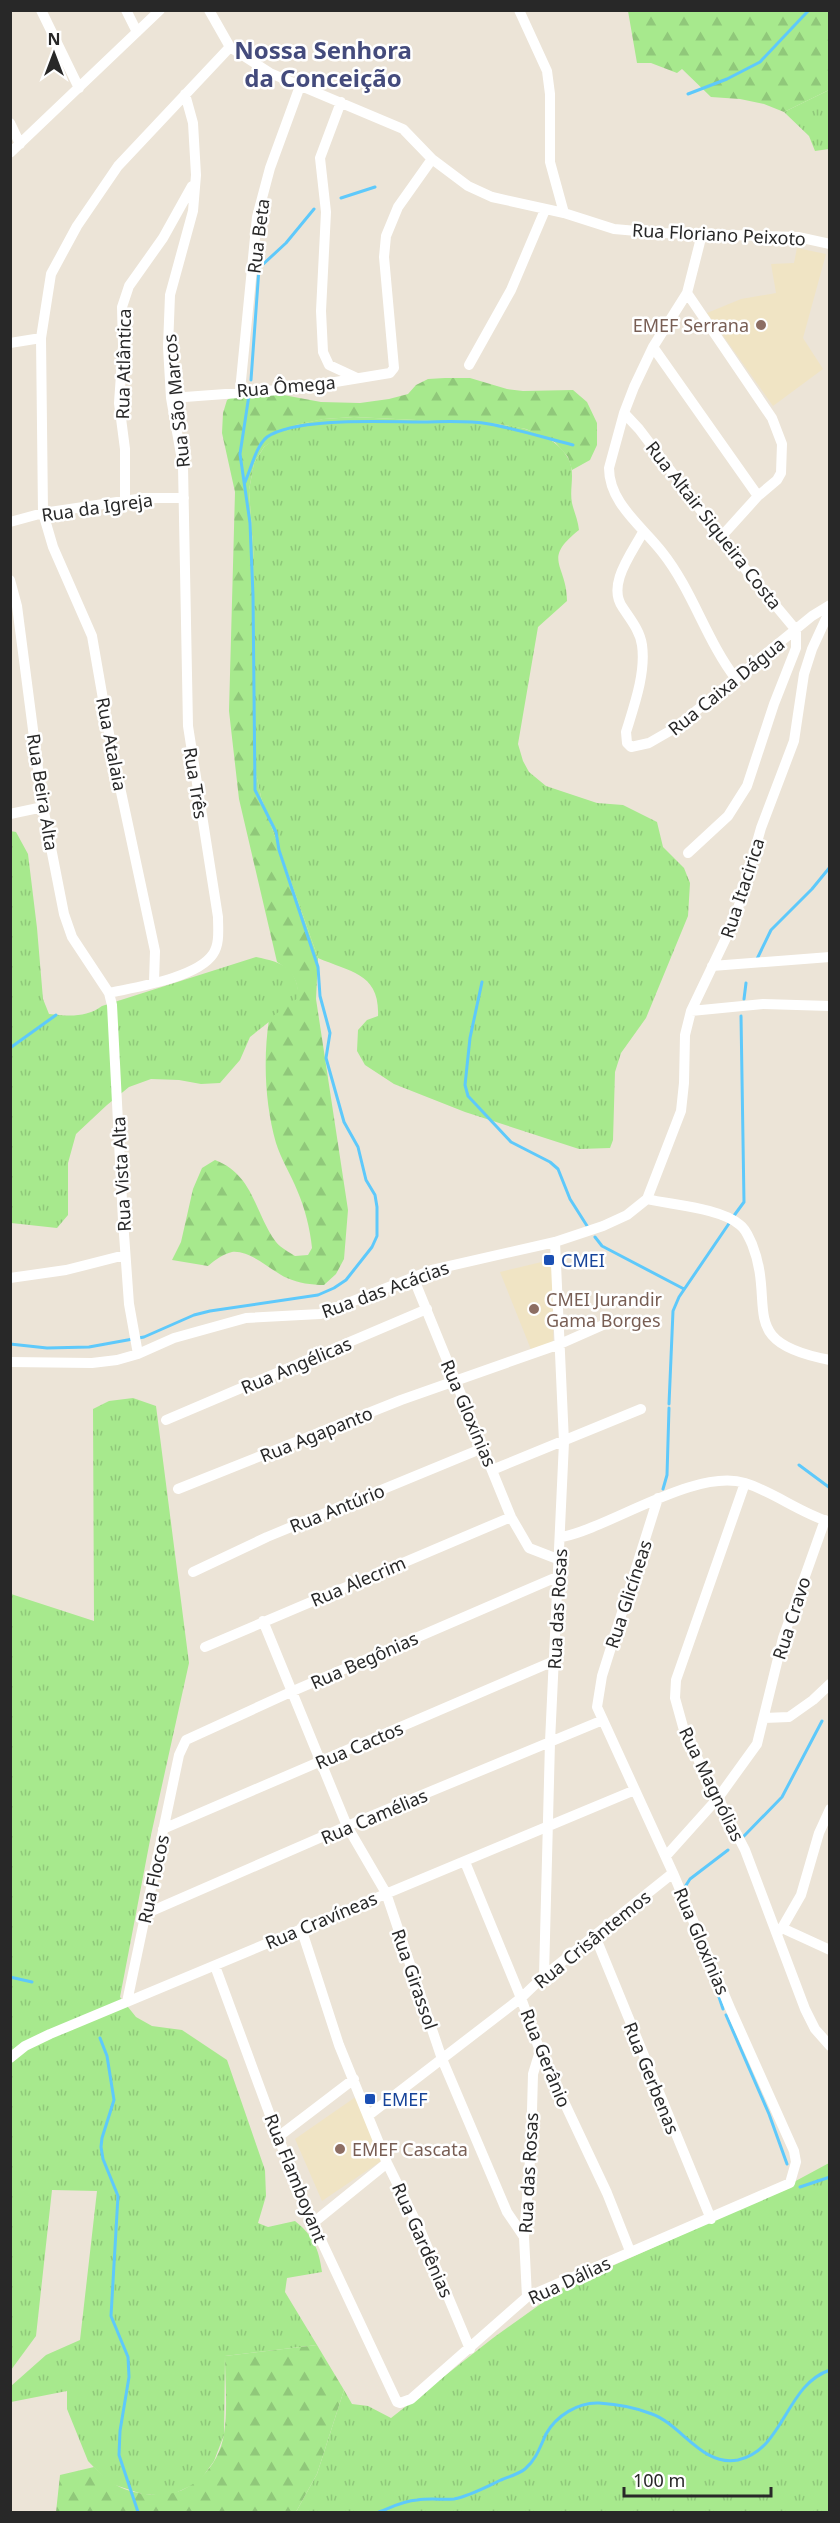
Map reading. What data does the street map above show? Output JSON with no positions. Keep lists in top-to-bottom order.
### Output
{
  "streets": {
    "street": [
      "Rua Floriano Peixoto",
      "Rua Beta",
      "Rua Atlântica",
      "Rua Ômega",
      "Rua São Marcos",
      "Rua da Igreja",
      "Rua Altair Siqueira Costa",
      "Rua Caixa Dágua",
      "Rua Atalaia",
      "Rua Três",
      "Rua Beira Alta",
      "Rua Itacirica",
      "Rua Vista Alta",
      "Rua das Acácias",
      "Rua Angélicas",
      "Rua Gloxínias",
      "Rua Agapanto",
      "Rua Antúrio",
      "Rua Alecrim",
      "Rua Glicíneas",
      "Rua das Rosas",
      "Rua Cravo",
      "Rua Begônias",
      "Rua Cactos",
      "Rua Magnólias",
      "Rua Camélias",
      "Rua Flocos",
      "Rua Cravíneas",
      "Rua Crisântemos",
      "Rua Girassol",
      "Rua Gerânio",
      "Rua Gerbenas",
      "Rua Flamboyant",
      "Rua Gardênias",
      "Rua Dálias"
    ]
  },
  "crossings": [
    ["Rua Floriano Peixoto", "Rua Beta"],
    ["Rua Floriano Peixoto", "Rua Ômega"],
    ["Rua Floriano Peixoto", "Rua Atalaia"],
    ["Rua Beta", "Rua Ômega"],
    ["Rua Atlântica", "Rua São Marcos"],
    ["Rua Atlântica", "Rua da Igreja"],
    ["Rua Ômega", "Rua São Marcos"],
    ["Rua São Marcos", "Rua da Igreja"],
    ["Rua São Marcos", "Rua Atalaia"],
    ["Rua São Marcos", "Rua Três"],
    ["Rua da Igreja", "Rua Atalaia"],
    ["Rua da Igreja", "Rua Três"],
    ["Rua Altair Siqueira Costa", "Rua Caixa Dágua"],
    ["Rua Atalaia", "Rua Três"],
    ["Rua Três", "Rua Beira Alta"],
    ["Rua Três", "Rua Vista Alta"],
    ["Rua Beira Alta", "Rua Vista Alta"],
    ["Rua Itacirica", "Rua das Acácias"],
    ["Rua Vista Alta", "Rua das Acácias"],
    ["Rua das Acácias", "Rua Gloxínias"],
    ["Rua das Acácias", "Rua das Rosas"],
    ["Rua Angélicas", "Rua Gloxínias"],
    ["Rua Gloxínias", "Rua Agapanto"],
    ["Rua Gloxínias", "Rua Antúrio"],
    ["Rua Gloxínias", "Rua Alecrim"],
    ["Rua Gloxínias", "Rua Glicíneas"],
    ["Rua Gloxínias", "Rua das Rosas"],
    ["Rua Gloxínias", "Rua Cravo"],
    ["Rua Gloxínias", "Rua Camélias"],
    ["Rua Gloxínias", "Rua Cravíneas"],
    ["Rua Gloxínias", "Rua Crisântemos"],
    ["Rua Gloxínias", "Rua Dálias"],
    ["Rua Agapanto", "Rua das Rosas"],
    ["Rua Alecrim", "Rua Girassol"],
    ["Rua das Rosas", "Rua Begônias"],
    ["Rua das Rosas", "Rua Cactos"],
    ["Rua das Rosas", "Rua Camélias"],
    ["Rua das Rosas", "Rua Cravíneas"],
    ["Rua das Rosas", "Rua Crisântemos"],
    ["Rua das Rosas", "Rua Girassol"],
    ["Rua das Rosas", "Rua Gerânio"],
    ["Rua das Rosas", "Rua Dálias"],
    ["Rua Cravo", "Rua Magnólias"],
    ["Rua Begônias", "Rua Flocos"],
    ["Rua Begônias", "Rua Girassol"],
    ["Rua Cactos", "Rua Flocos"],
    ["Rua Cactos", "Rua Girassol"],
    ["Rua Camélias", "Rua Flocos"],
    ["Rua Camélias", "Rua Girassol"],
    ["Rua Flocos", "Rua Cravíneas"],
    ["Rua Cravíneas", "Rua Girassol"],
    ["Rua Cravíneas", "Rua Gerânio"],
    ["Rua Cravíneas", "Rua Flamboyant"],
    ["Rua Cravíneas", "Rua Gardênias"],
    ["Rua Crisântemos", "Rua Girassol"],
    ["Rua Crisântemos", "Rua Gerânio"],
    ["Rua Crisântemos", "Rua Gerbenas"],
    ["Rua Crisântemos", "Rua Gardênias"],
    ["Rua Gerânio", "Rua Dálias"],
    ["Rua Gerbenas", "Rua Dálias"],
    ["Rua Flamboyant", "Rua Dálias"],
    ["Rua Gardênias", "Rua Dálias"]
  ],
  "districts": ["Nossa Senhora da Conceição"],
  "places": {
    "other": ["EMEF Serrana", "CMEI Jurandir Gama Borges", "EMEF Cascata"],
    "transit": ["CMEI", "EMEF"]
  },
  "scale_bar": "100 m",
  "north": "top"
}
